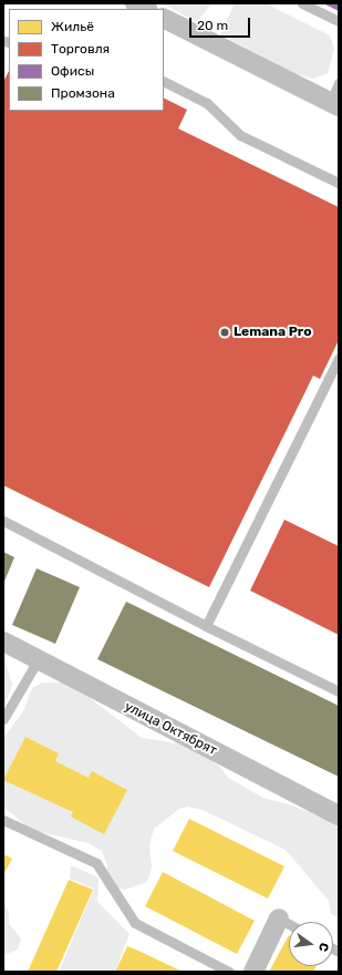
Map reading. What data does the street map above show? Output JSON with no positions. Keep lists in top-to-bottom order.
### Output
{
  "streets": {
    "street": ["улица Октябрят"]
  },
  "places": ["Lemana Pro"],
  "legend": [
    "Жильё",
    "Торговля",
    "Офисы",
    "Промзона"
  ],
  "scale_bar": "20 m",
  "north": "right"
}
